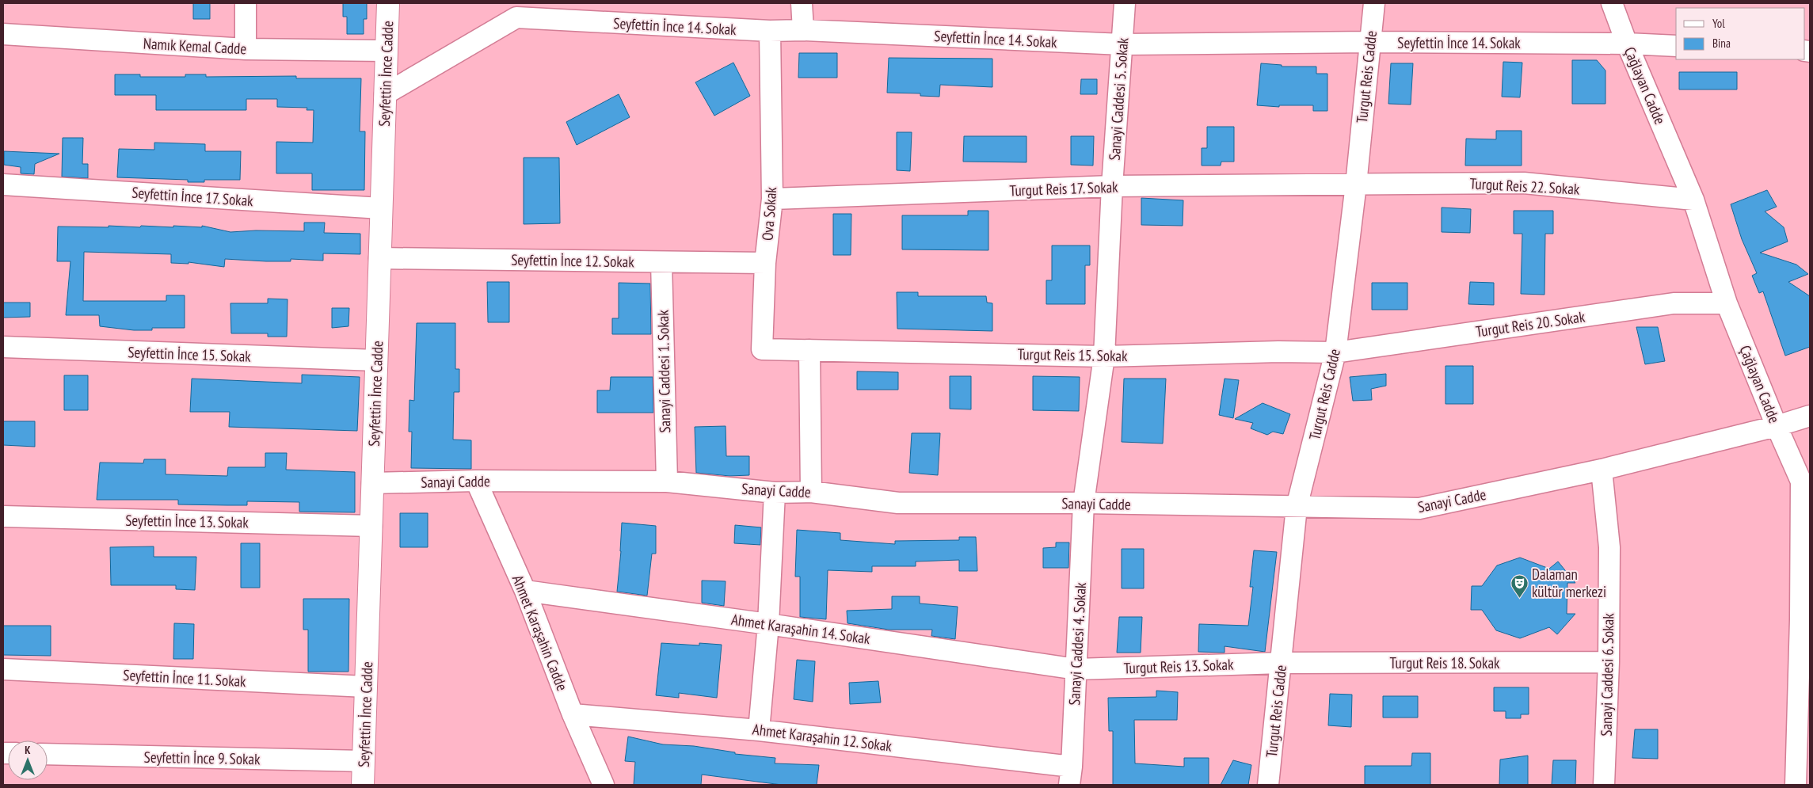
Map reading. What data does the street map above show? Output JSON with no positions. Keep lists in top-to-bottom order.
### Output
{
  "streets": {
    "main road": ["Seyfettin İnce Cadde"],
    "street": [
      "Seyfettin İnce 14. Sokak",
      "Namık Kemal Cadde",
      "Turgut Reis Cadde",
      "Çağlayan Cadde",
      "Sanayi Caddesi 5. Sokak",
      "Turgut Reis 22. Sokak",
      "Turgut Reis 17. Sokak",
      "Seyfettin İnce 17. Sokak",
      "Ova Sokak",
      "Seyfettin İnce 12. Sokak",
      "Turgut Reis 20. Sokak",
      "Seyfettin İnce 15. Sokak",
      "Turgut Reis 15. Sokak",
      "Sanayi Caddesi 1. Sokak",
      "Sanayi Cadde",
      "Seyfettin İnce 13. Sokak",
      "Ahmet Karaşahin 14. Sokak",
      "Ahmet Karaşahin Cadde",
      "Sanayi Caddesi 4. Sokak",
      "Turgut Reis 18. Sokak",
      "Turgut Reis 13. Sokak",
      "Sanayi Caddesi 6. Sokak",
      "Seyfettin İnce 11. Sokak",
      "Ahmet Karaşahin 12. Sokak",
      "Seyfettin İnce 9. Sokak"
    ]
  },
  "crossings": [
    ["Seyfettin İnce 14. Sokak", "Seyfettin İnce Cadde"],
    ["Seyfettin İnce 14. Sokak", "Turgut Reis Cadde"],
    ["Seyfettin İnce 14. Sokak", "Çağlayan Cadde"],
    ["Seyfettin İnce 14. Sokak", "Sanayi Caddesi 5. Sokak"],
    ["Seyfettin İnce 14. Sokak", "Ova Sokak"],
    ["Namık Kemal Cadde", "Seyfettin İnce Cadde"],
    ["Seyfettin İnce Cadde", "Seyfettin İnce 17. Sokak"],
    ["Seyfettin İnce Cadde", "Seyfettin İnce 12. Sokak"],
    ["Seyfettin İnce Cadde", "Seyfettin İnce 15. Sokak"],
    ["Seyfettin İnce Cadde", "Sanayi Cadde"],
    ["Seyfettin İnce Cadde", "Seyfettin İnce 13. Sokak"],
    ["Seyfettin İnce Cadde", "Seyfettin İnce 11. Sokak"],
    ["Seyfettin İnce Cadde", "Seyfettin İnce 9. Sokak"],
    ["Turgut Reis Cadde", "Turgut Reis 22. Sokak"],
    ["Turgut Reis Cadde", "Turgut Reis 17. Sokak"],
    ["Turgut Reis Cadde", "Turgut Reis 20. Sokak"],
    ["Turgut Reis Cadde", "Turgut Reis 15. Sokak"],
    ["Turgut Reis Cadde", "Sanayi Cadde"],
    ["Turgut Reis Cadde", "Turgut Reis 18. Sokak"],
    ["Turgut Reis Cadde", "Turgut Reis 13. Sokak"],
    ["Çağlayan Cadde", "Turgut Reis 22. Sokak"],
    ["Çağlayan Cadde", "Turgut Reis 20. Sokak"],
    ["Çağlayan Cadde", "Sanayi Cadde"],
    ["Sanayi Caddesi 5. Sokak", "Turgut Reis 17. Sokak"],
    ["Sanayi Caddesi 5. Sokak", "Turgut Reis 15. Sokak"],
    ["Sanayi Caddesi 5. Sokak", "Sanayi Cadde"],
    ["Sanayi Caddesi 5. Sokak", "Sanayi Caddesi 4. Sokak"],
    ["Turgut Reis 22. Sokak", "Turgut Reis 17. Sokak"],
    ["Turgut Reis 17. Sokak", "Ova Sokak"],
    ["Ova Sokak", "Seyfettin İnce 12. Sokak"],
    ["Ova Sokak", "Turgut Reis 15. Sokak"],
    ["Seyfettin İnce 12. Sokak", "Sanayi Caddesi 1. Sokak"],
    ["Turgut Reis 20. Sokak", "Turgut Reis 15. Sokak"],
    ["Sanayi Caddesi 1. Sokak", "Sanayi Cadde"],
    ["Sanayi Cadde", "Ahmet Karaşahin Cadde"],
    ["Sanayi Cadde", "Sanayi Caddesi 4. Sokak"],
    ["Sanayi Cadde", "Sanayi Caddesi 6. Sokak"],
    ["Ahmet Karaşahin 14. Sokak", "Ahmet Karaşahin Cadde"],
    ["Ahmet Karaşahin 14. Sokak", "Sanayi Caddesi 4. Sokak"],
    ["Ahmet Karaşahin 14. Sokak", "Turgut Reis 13. Sokak"],
    ["Ahmet Karaşahin Cadde", "Ahmet Karaşahin 12. Sokak"],
    ["Sanayi Caddesi 4. Sokak", "Turgut Reis 13. Sokak"],
    ["Sanayi Caddesi 4. Sokak", "Ahmet Karaşahin 12. Sokak"],
    ["Turgut Reis 18. Sokak", "Turgut Reis 13. Sokak"],
    ["Turgut Reis 18. Sokak", "Sanayi Caddesi 6. Sokak"]
  ],
  "places": {
    "theatre": ["Dalaman kültür merkezi"]
  },
  "legend": ["Yol", "Bina"],
  "north": "top"
}
